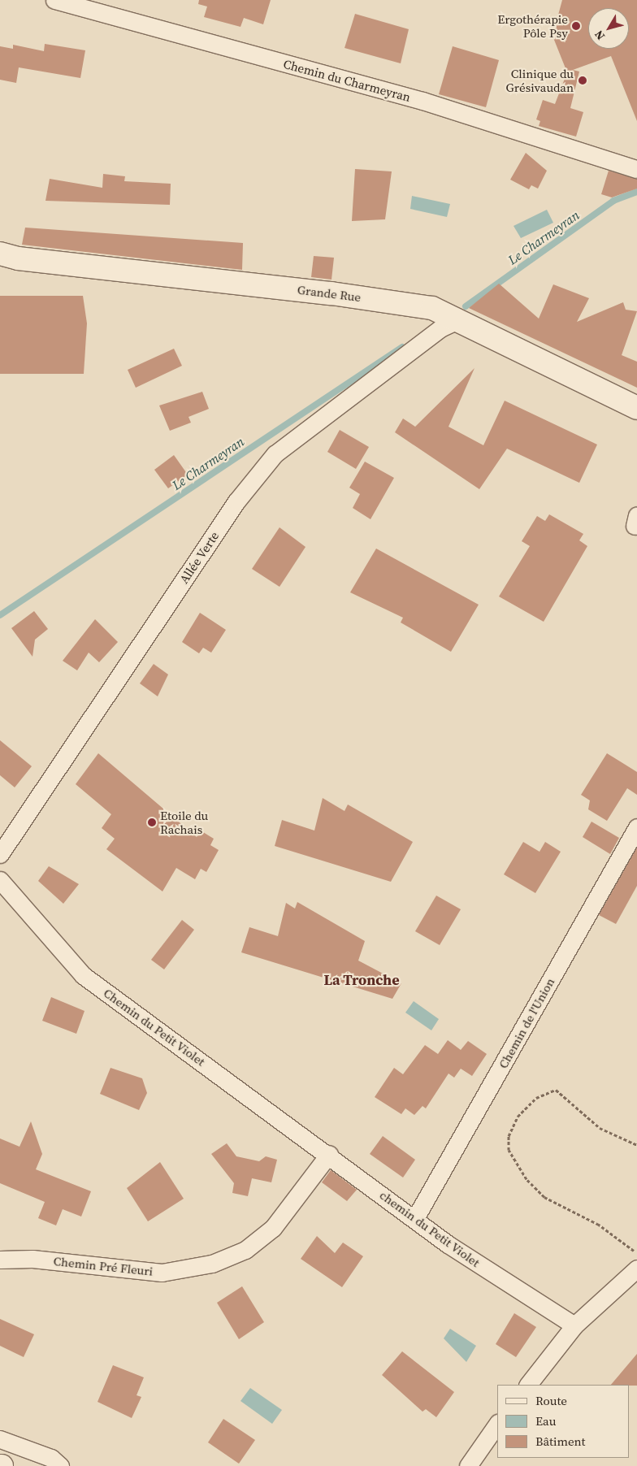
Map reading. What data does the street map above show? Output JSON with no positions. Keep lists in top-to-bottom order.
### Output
{
  "streets": {
    "street": [
      "Chemin du Charmeyran",
      "Grande Rue",
      "Allée Verte",
      "Chemin de l'Union",
      "Chemin du Petit Violet",
      "chemin du Petit Violet",
      "Chemin Pré Fleuri"
    ]
  },
  "crossings": [
    ["Grande Rue", "Allée Verte"],
    ["Chemin de l'Union", "chemin du Petit Violet"],
    ["Chemin du Petit Violet", "chemin du Petit Violet"],
    ["Chemin du Petit Violet", "Chemin Pré Fleuri"],
    ["chemin du Petit Violet", "Chemin Pré Fleuri"]
  ],
  "districts": ["La Tronche"],
  "water": ["Le Charmeyran"],
  "places": ["Ergothérapie Pôle Psy", "Clinique du Grésivaudan", "Etoile du Rachais"],
  "legend": ["Route", "Eau", "Bâtiment"],
  "north": "bottom left"
}
